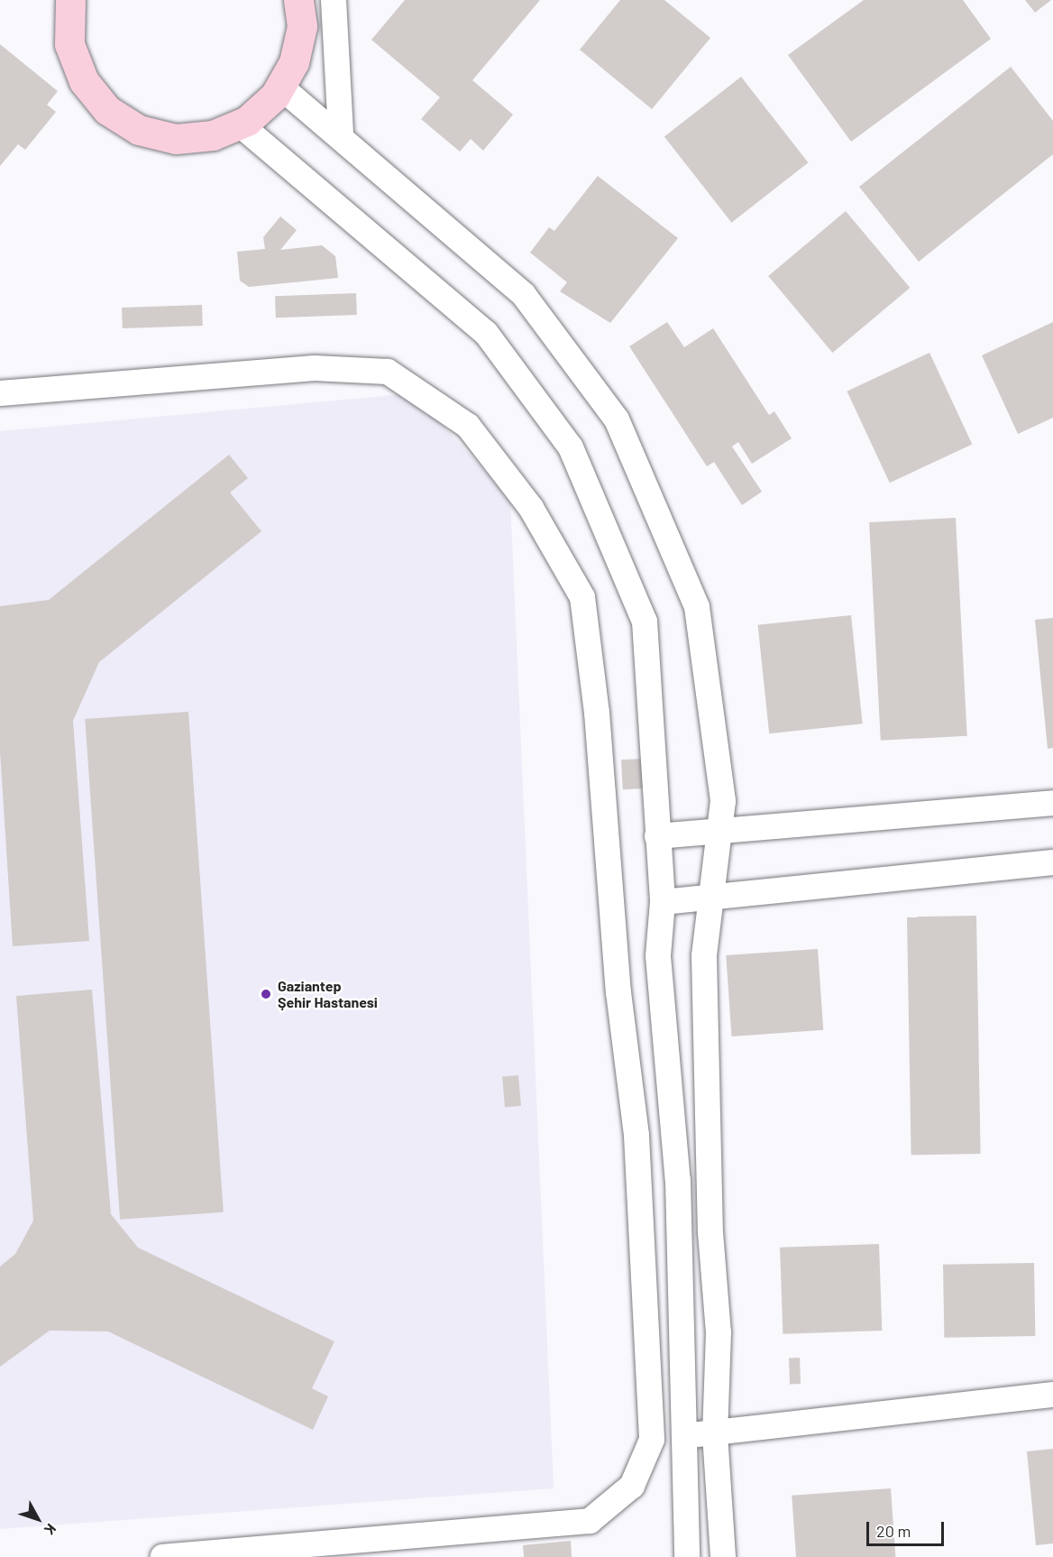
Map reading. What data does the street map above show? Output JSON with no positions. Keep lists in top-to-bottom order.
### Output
{
  "places": ["Gaziantep Şehir Hastanesi"],
  "scale_bar": "20 m",
  "north": "bottom right"
}
